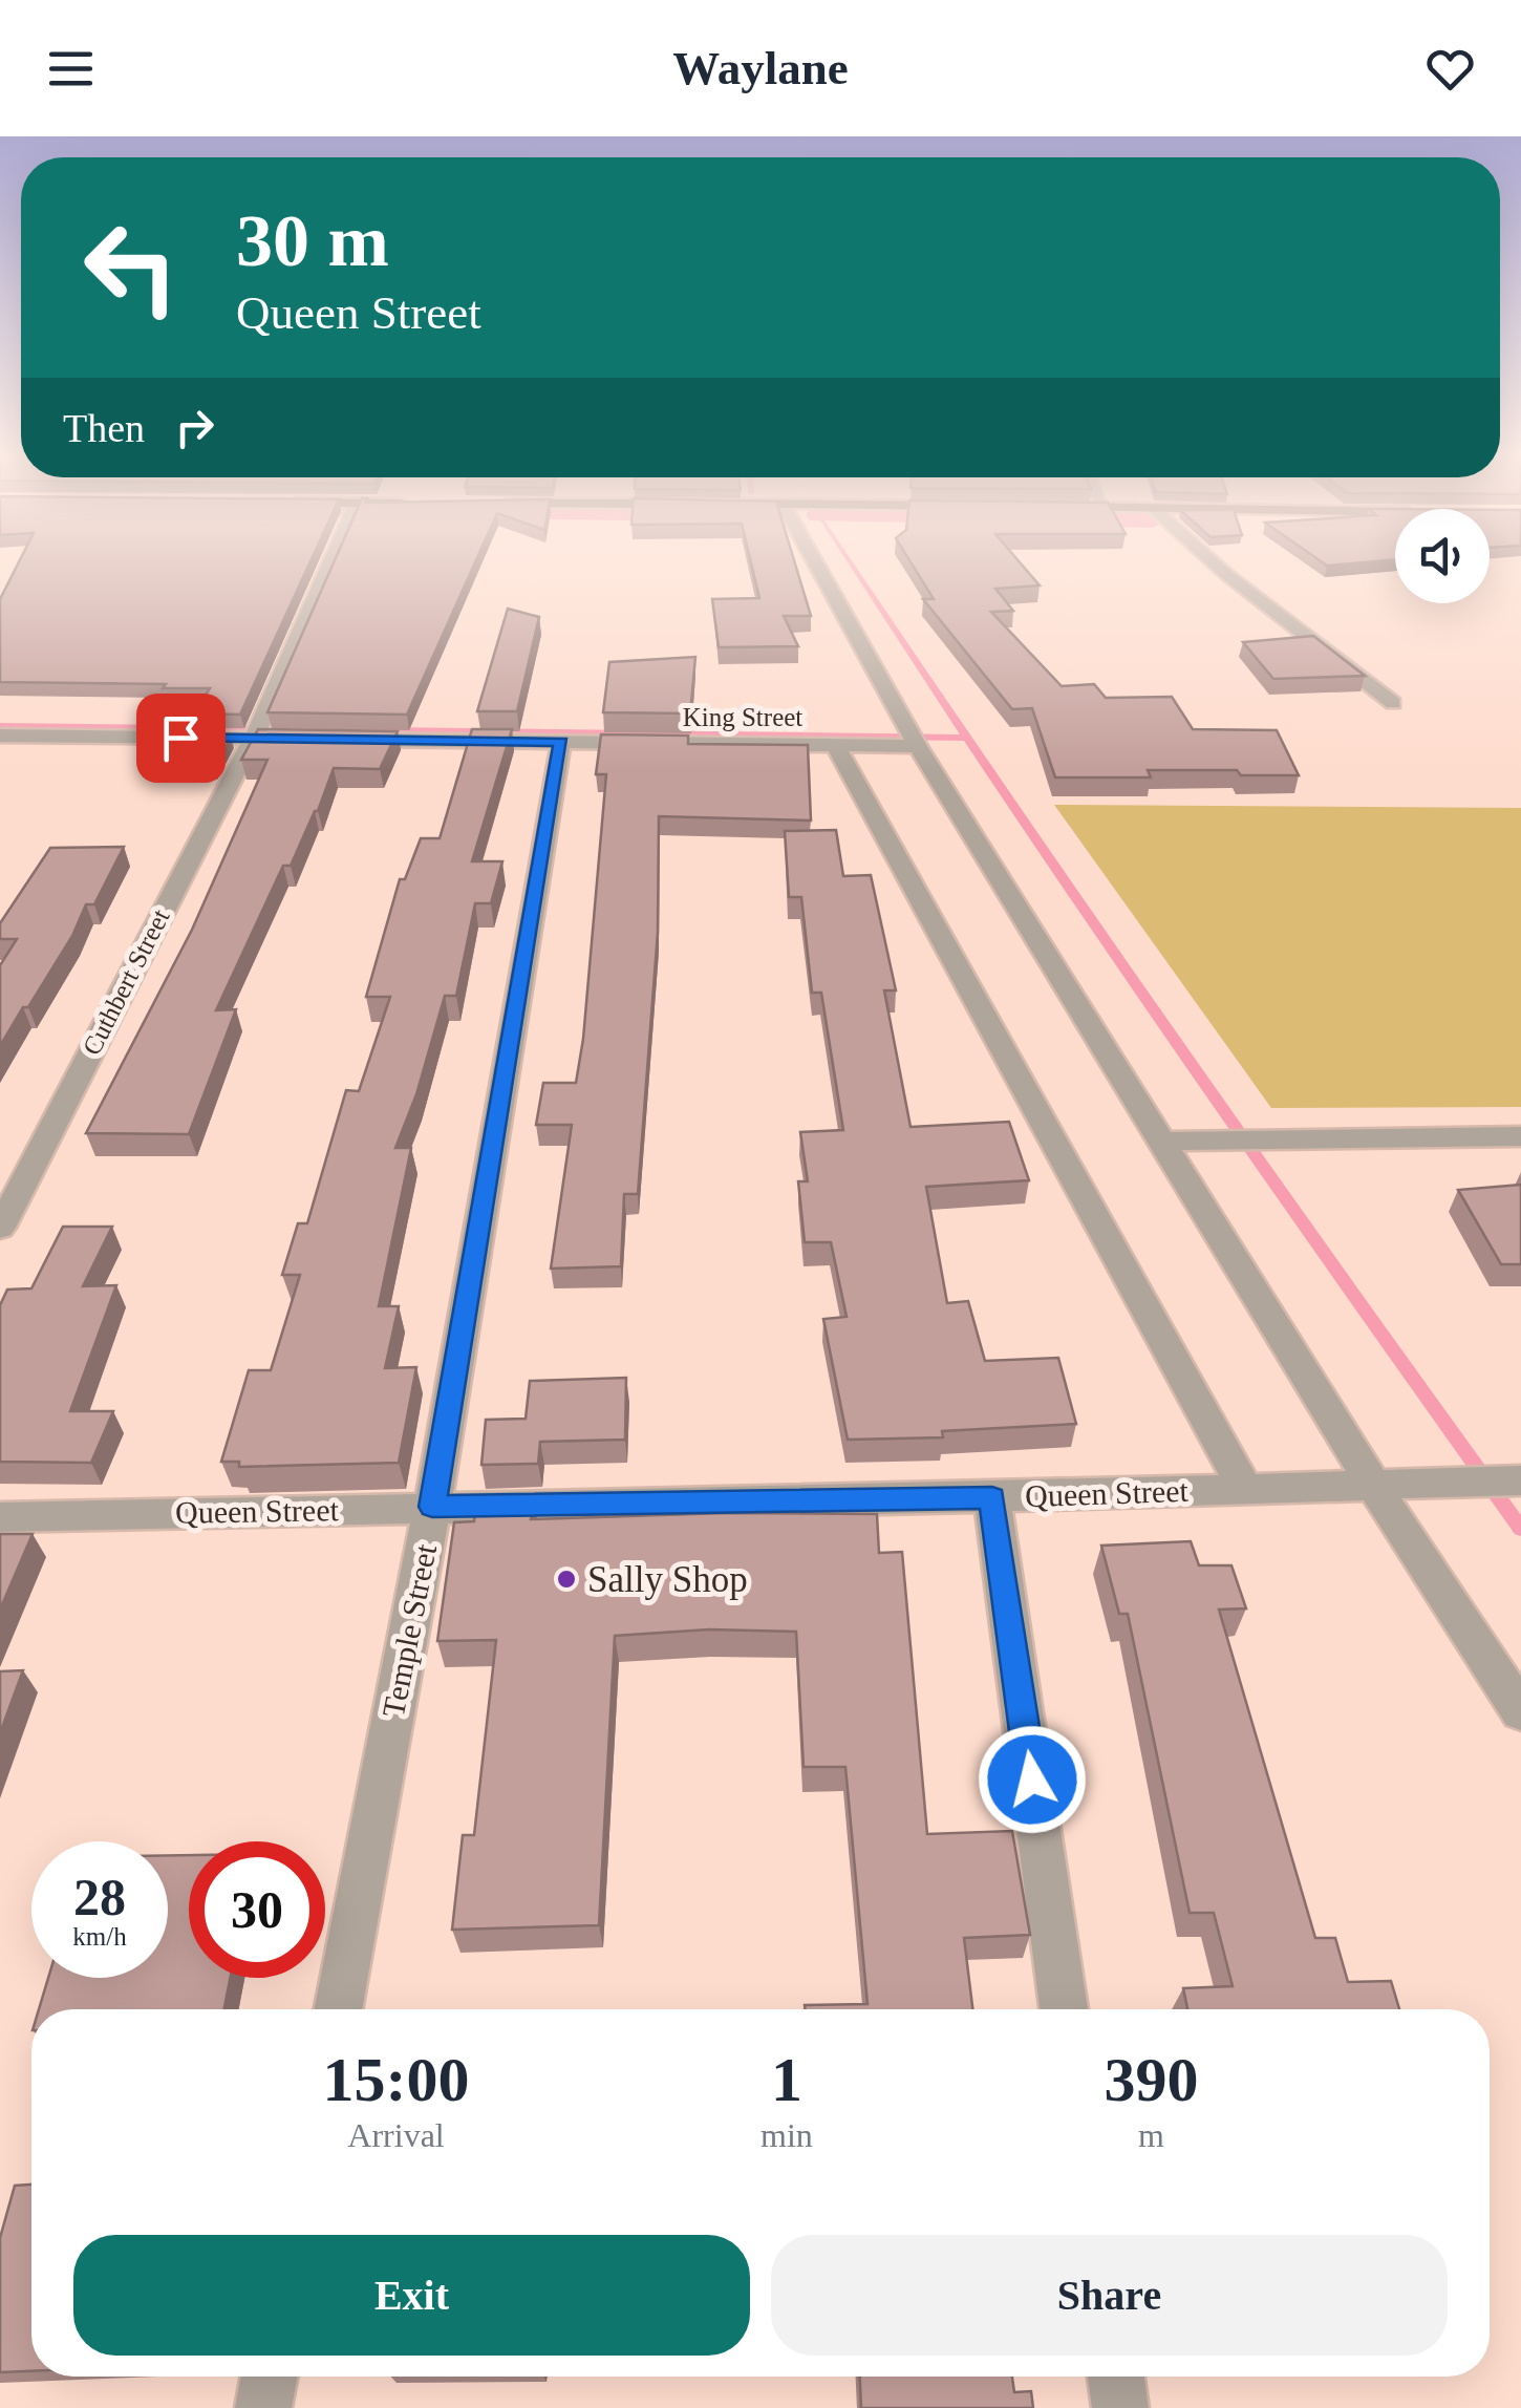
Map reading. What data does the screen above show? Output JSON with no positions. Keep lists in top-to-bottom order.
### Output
{
  "streets": {
    "street": [
      "King Street",
      "Cuthbert Street",
      "Queen Street",
      "Temple Street"
    ]
  },
  "crossings": [
    ["King Street", "Cuthbert Street"],
    ["King Street", "Temple Street"],
    ["Queen Street", "Temple Street"]
  ],
  "places": ["Sally Shop"],
  "page": {
    "header": "Waylane",
    "turn": ["30 m", "Queen Street"],
    "then": "Then",
    "speed": "28 km/h",
    "limit": "30",
    "eta": [
      "15:00",
      "Arrival",
      "1",
      "min",
      "390",
      "m"
    ],
    "buttons": ["Exit", "Share"]
  }
}
